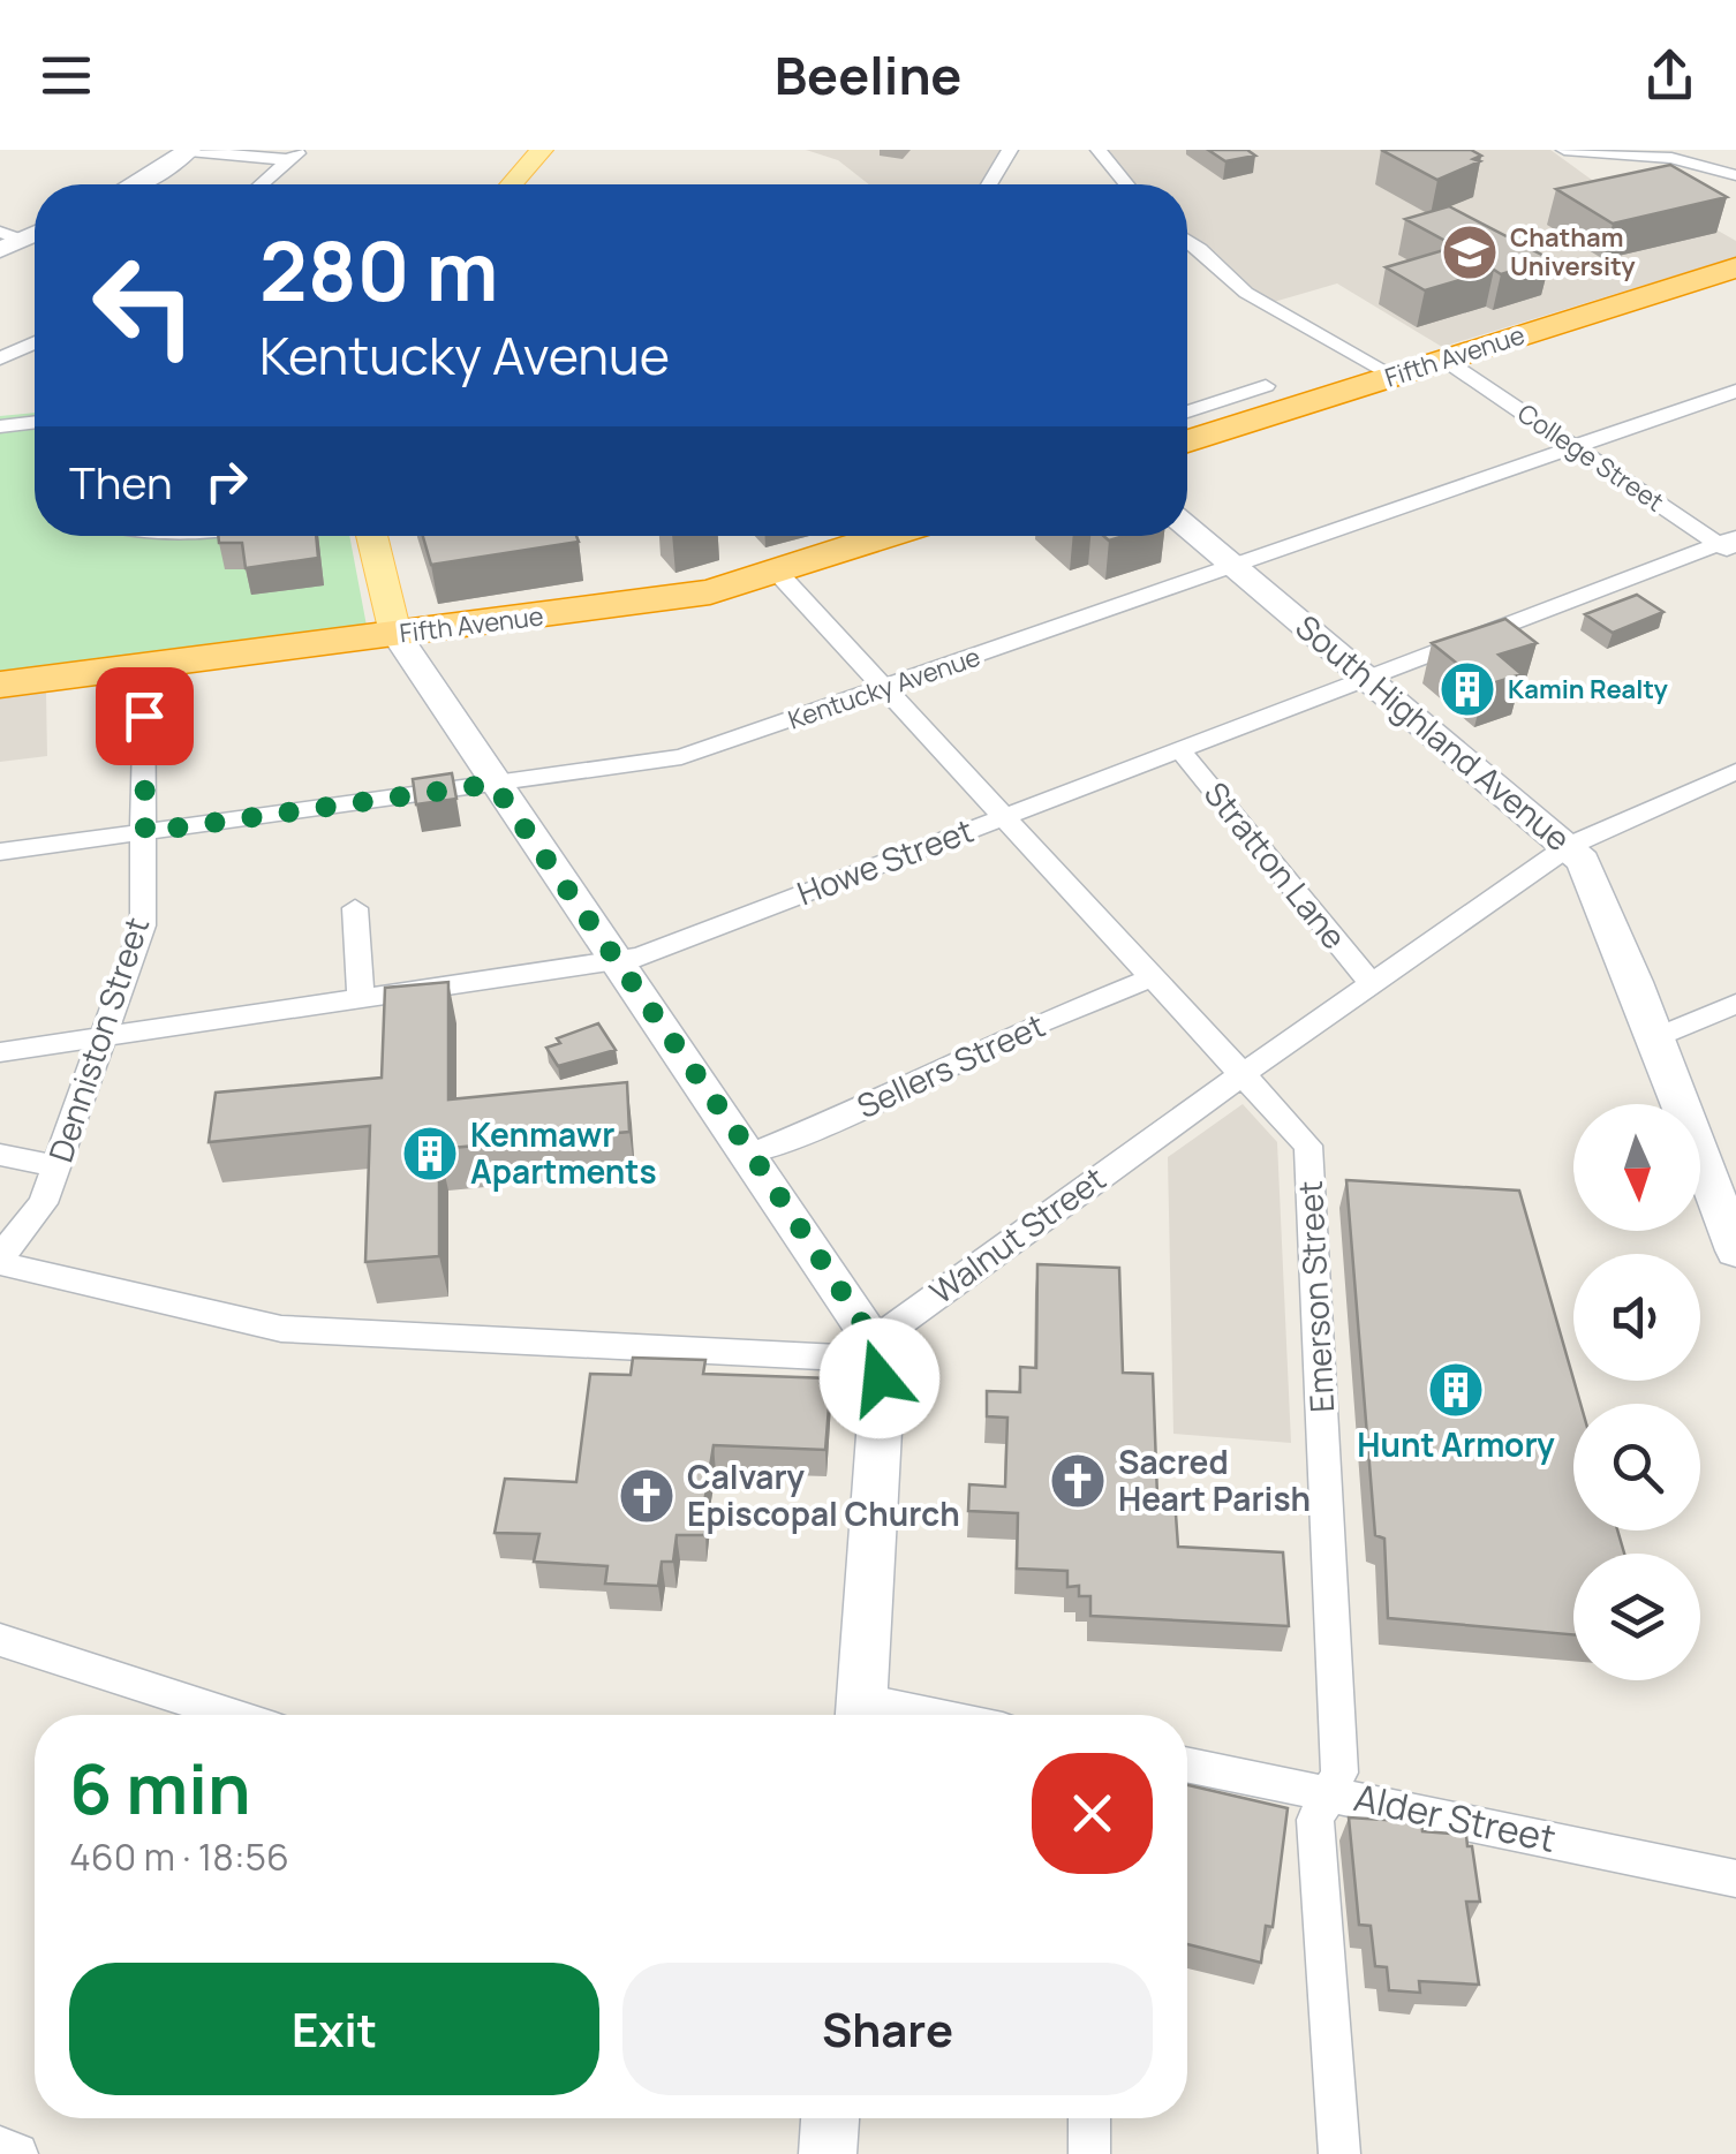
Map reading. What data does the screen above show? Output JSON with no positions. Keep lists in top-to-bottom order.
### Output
{
  "streets": {
    "highway": ["Fifth Avenue"],
    "main road": ["South Highland Avenue"],
    "street": [
      "College Street",
      "Kentucky Avenue",
      "Howe Street",
      "Stratton Lane",
      "Denniston Street",
      "Sellers Street",
      "Walnut Street",
      "Emerson Street",
      "Alder Street"
    ]
  },
  "crossings": [
    ["Fifth Avenue", "College Street"],
    ["Fifth Avenue", "Denniston Street"],
    ["Fifth Avenue", "Emerson Street"],
    ["College Street", "Kentucky Avenue"],
    ["College Street", "Howe Street"],
    ["Kentucky Avenue", "South Highland Avenue"],
    ["Kentucky Avenue", "Denniston Street"],
    ["Kentucky Avenue", "Emerson Street"],
    ["South Highland Avenue", "Howe Street"],
    ["South Highland Avenue", "Walnut Street"],
    ["Howe Street", "Stratton Lane"],
    ["Howe Street", "Denniston Street"],
    ["Howe Street", "Emerson Street"],
    ["Stratton Lane", "Walnut Street"],
    ["Denniston Street", "Walnut Street"],
    ["Sellers Street", "Emerson Street"],
    ["Walnut Street", "Emerson Street"],
    ["Emerson Street", "Alder Street"]
  ],
  "places": {
    "school or university": ["Chatham University"],
    "building": ["Kamin Realty", "Kenmawr Apartments", "Hunt Armory"],
    "church": ["Sacred Heart Parish", "Calvary Episcopal Church"]
  },
  "north": "bottom",
  "page": {
    "header": "Beeline",
    "turn": ["280 m", "Kentucky Avenue"],
    "then": "Then",
    "heading": ["6 min", "460 m · 18:56"],
    "buttons": ["Exit", "Share"]
  }
}
